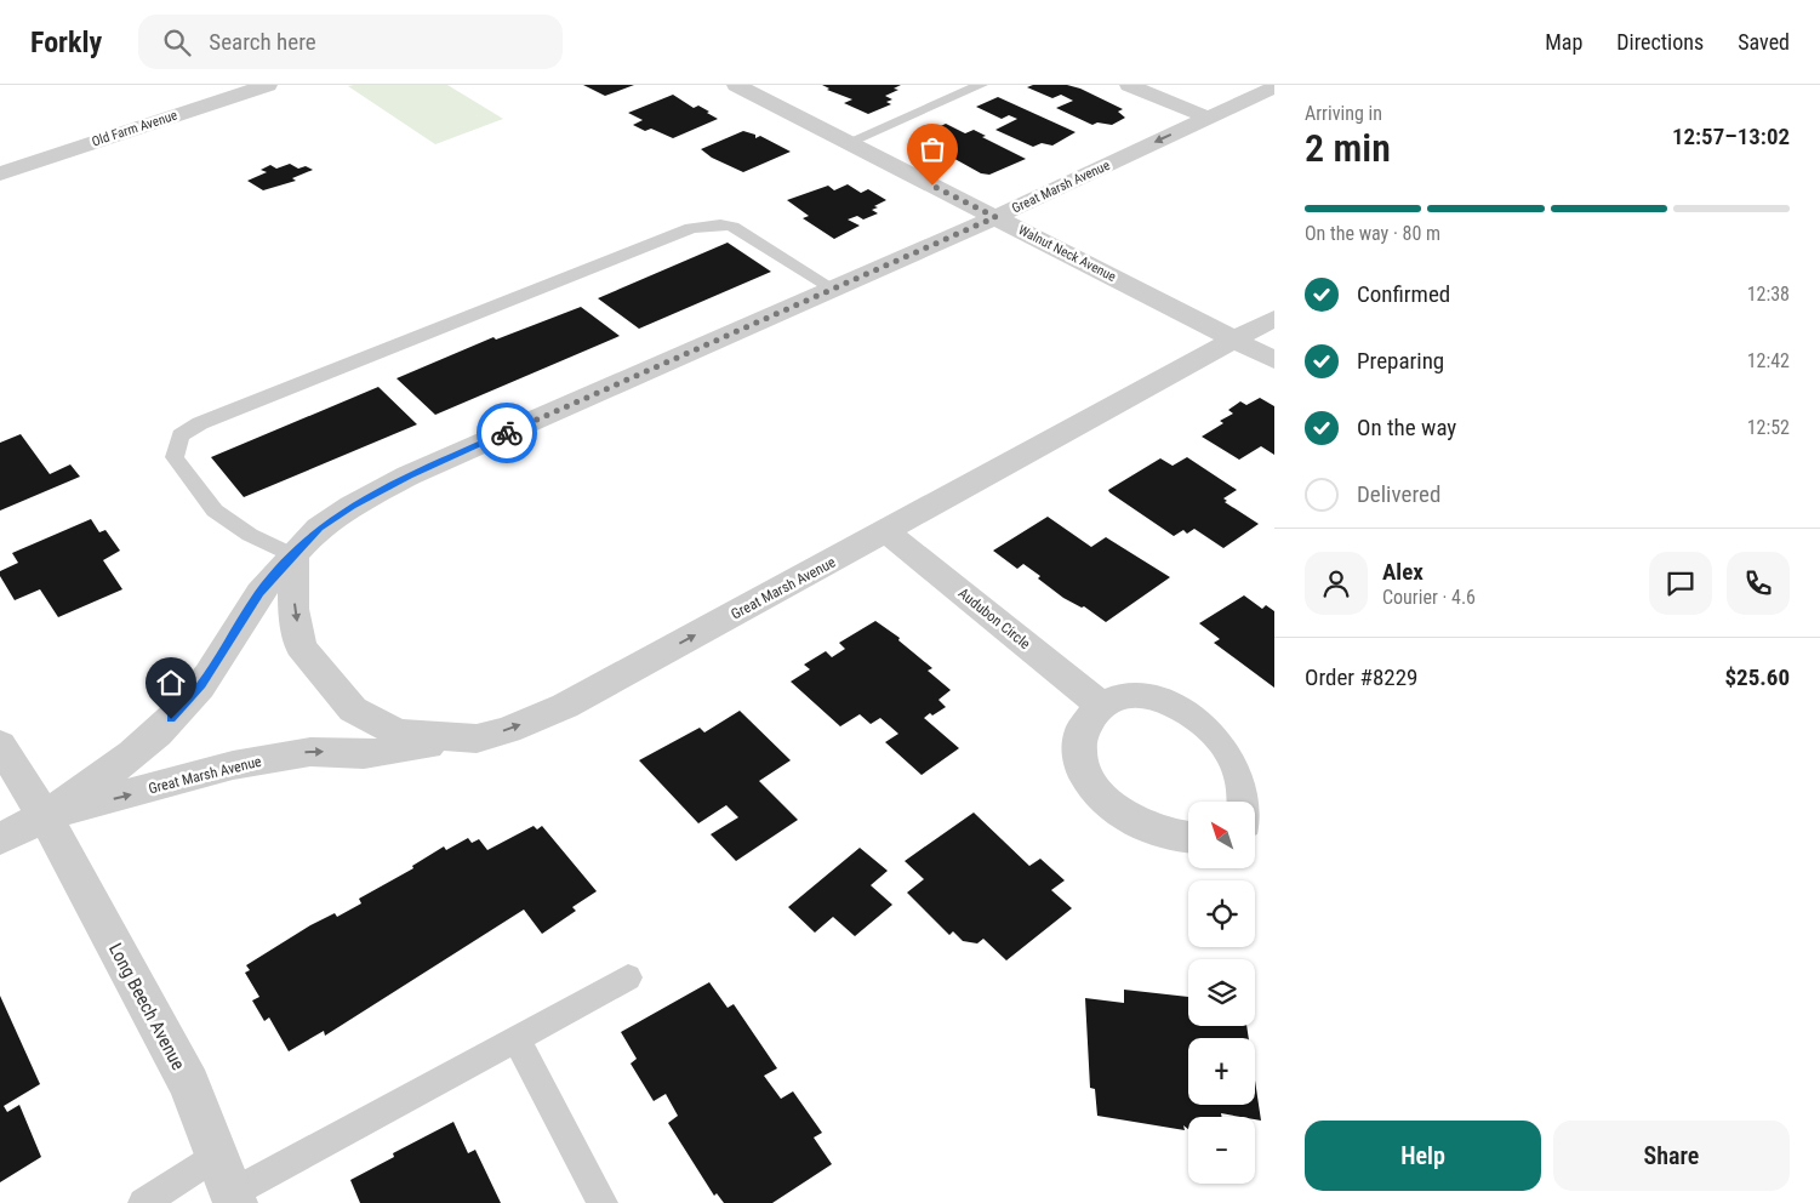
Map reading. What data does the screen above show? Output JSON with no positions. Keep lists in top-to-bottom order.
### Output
{
  "streets": {
    "street": [
      "Old Farm Avenue",
      "Great Marsh Avenue",
      "Walnut Neck Avenue",
      "Audubon Circle",
      "Long Beech Avenue"
    ]
  },
  "crossings": [
    ["Great Marsh Avenue", "Walnut Neck Avenue"],
    ["Great Marsh Avenue", "Audubon Circle"],
    ["Great Marsh Avenue", "Long Beech Avenue"]
  ],
  "north": "top left",
  "page": {
    "header": "Forkly",
    "search": "Search here",
    "nav": ["Map", "Directions", "Saved"],
    "heading": ["2 min", "Arriving in", "12:57–13:02"],
    "panel": [
      "Alex",
      "Courier · 4.6",
      "Order #8229",
      "$25.60"
    ],
    "bar": "On the way · 80 m",
    "list": [
      ["Confirmed", "12:38"],
      ["Preparing", "12:42"],
      ["On the way", "12:52"],
      "Delivered"
    ],
    "map_buttons": ["+", "−"],
    "buttons": ["Help", "Share"]
  }
}
